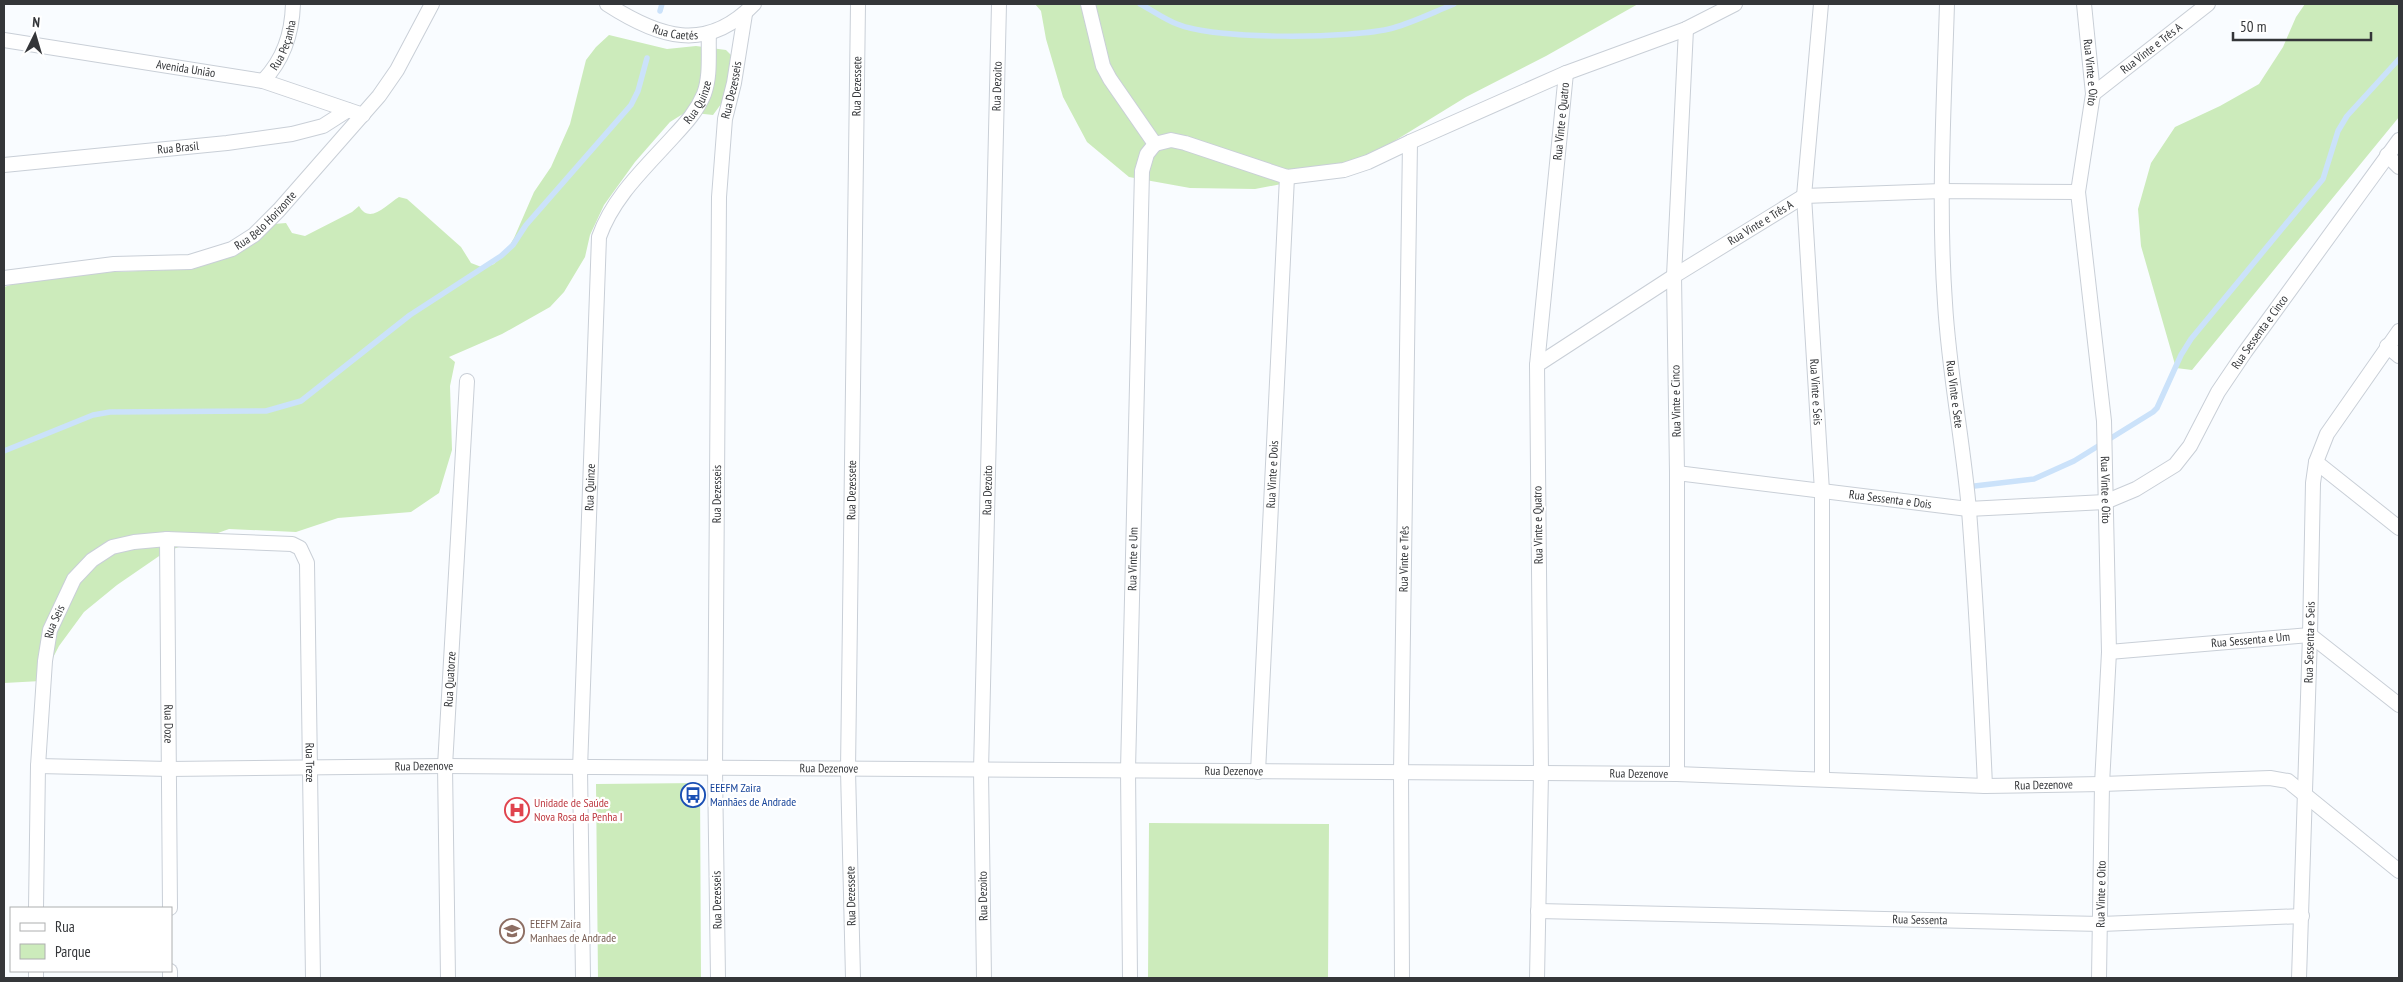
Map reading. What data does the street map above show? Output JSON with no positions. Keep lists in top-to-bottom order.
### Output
{
  "streets": {
    "street": [
      "Rua Caetés",
      "Rua Peçanha",
      "Rua Vinte e Três A",
      "Avenida União",
      "Rua Vinte e Oito",
      "Rua Dezessete",
      "Rua Dezoito",
      "Rua Dezesseis",
      "Rua Quinze",
      "Rua Vinte e Quatro",
      "Rua Brasil",
      "Rua Belo Horizonte",
      "Rua Sessenta e Cinco",
      "Rua Vinte e Seis",
      "Rua Vinte e Sete",
      "Rua Vinte e Cinco",
      "Rua Vinte e Dois",
      "Rua Sessenta e Dois",
      "Rua Vinte e Um",
      "Rua Vinte e Três",
      "Rua Seis",
      "Rua Sessenta e Um",
      "Rua Sessenta e Seis",
      "Rua Quatorze",
      "Rua Doze",
      "Rua Treze",
      "Rua Dezenove",
      "Rua Sessenta"
    ]
  },
  "crossings": [
    ["Rua Caetés", "Rua Dezesseis"],
    ["Rua Caetés", "Rua Quinze"],
    ["Rua Peçanha", "Avenida União"],
    ["Rua Vinte e Três A", "Rua Vinte e Oito"],
    ["Rua Vinte e Três A", "Rua Vinte e Quatro"],
    ["Rua Vinte e Três A", "Rua Vinte e Seis"],
    ["Rua Vinte e Três A", "Rua Vinte e Sete"],
    ["Rua Vinte e Três A", "Rua Vinte e Cinco"],
    ["Avenida União", "Rua Brasil"],
    ["Avenida União", "Rua Belo Horizonte"],
    ["Rua Vinte e Oito", "Rua Sessenta e Cinco"],
    ["Rua Vinte e Oito", "Rua Sessenta e Dois"],
    ["Rua Vinte e Oito", "Rua Sessenta e Um"],
    ["Rua Vinte e Oito", "Rua Dezenove"],
    ["Rua Vinte e Oito", "Rua Sessenta"],
    ["Rua Dezessete", "Rua Dezenove"],
    ["Rua Dezoito", "Rua Dezenove"],
    ["Rua Dezesseis", "Rua Dezenove"],
    ["Rua Quinze", "Rua Dezenove"],
    ["Rua Vinte e Quatro", "Rua Dezenove"],
    ["Rua Vinte e Quatro", "Rua Sessenta"],
    ["Rua Sessenta e Cinco", "Rua Sessenta e Dois"],
    ["Rua Vinte e Seis", "Rua Sessenta e Dois"],
    ["Rua Vinte e Seis", "Rua Dezenove"],
    ["Rua Vinte e Sete", "Rua Sessenta e Dois"],
    ["Rua Vinte e Sete", "Rua Dezenove"],
    ["Rua Vinte e Cinco", "Rua Sessenta e Dois"],
    ["Rua Vinte e Cinco", "Rua Dezenove"],
    ["Rua Vinte e Dois", "Rua Dezenove"],
    ["Rua Vinte e Um", "Rua Dezenove"],
    ["Rua Vinte e Três", "Rua Dezenove"],
    ["Rua Seis", "Rua Doze"],
    ["Rua Seis", "Rua Treze"],
    ["Rua Seis", "Rua Dezenove"],
    ["Rua Sessenta e Um", "Rua Sessenta e Seis"],
    ["Rua Sessenta e Seis", "Rua Dezenove"],
    ["Rua Sessenta e Seis", "Rua Sessenta"],
    ["Rua Quatorze", "Rua Dezenove"],
    ["Rua Doze", "Rua Dezenove"],
    ["Rua Treze", "Rua Dezenove"]
  ],
  "places": {
    "bus stop": ["EEEFM Zaira Manhães de Andrade"],
    "hospital": ["Unidade de Saúde Nova Rosa da Penha I"],
    "school or university": ["EEEFM Zaira Manhaes de Andrade"]
  },
  "legend": ["Rua", "Parque"],
  "scale_bar": "50 m",
  "north": "top"
}
